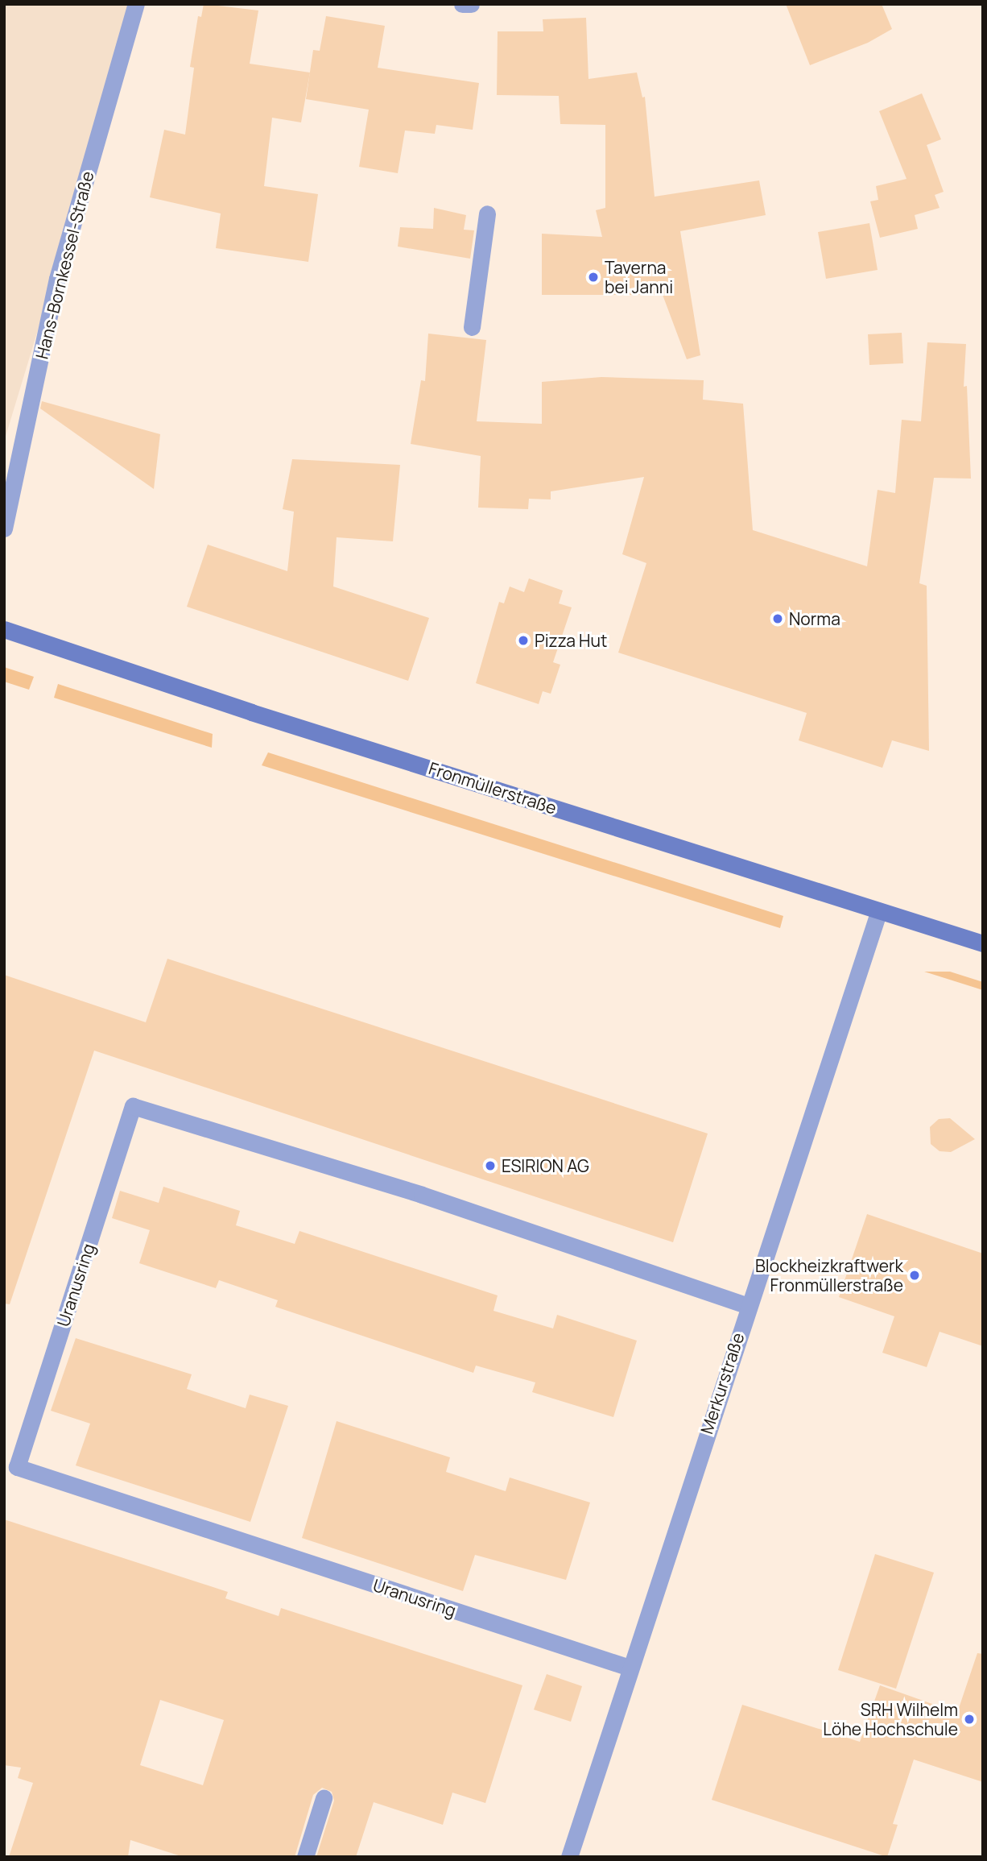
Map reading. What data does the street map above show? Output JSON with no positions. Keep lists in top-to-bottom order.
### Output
{
  "streets": {
    "main road": ["Fronmüllerstraße"],
    "street": ["Hans-Bornkessel-Straße", "Uranusring", "Merkurstraße"]
  },
  "crossings": [
    ["Fronmüllerstraße", "Merkurstraße"],
    ["Uranusring", "Merkurstraße"]
  ],
  "places": [
    "Taverna bei Janni",
    "Norma",
    "Pizza Hut",
    "ESIRION AG",
    "Blockheizkraftwerk Fronmüllerstraße",
    "SRH Wilhelm Löhe Hochschule"
  ]
}
